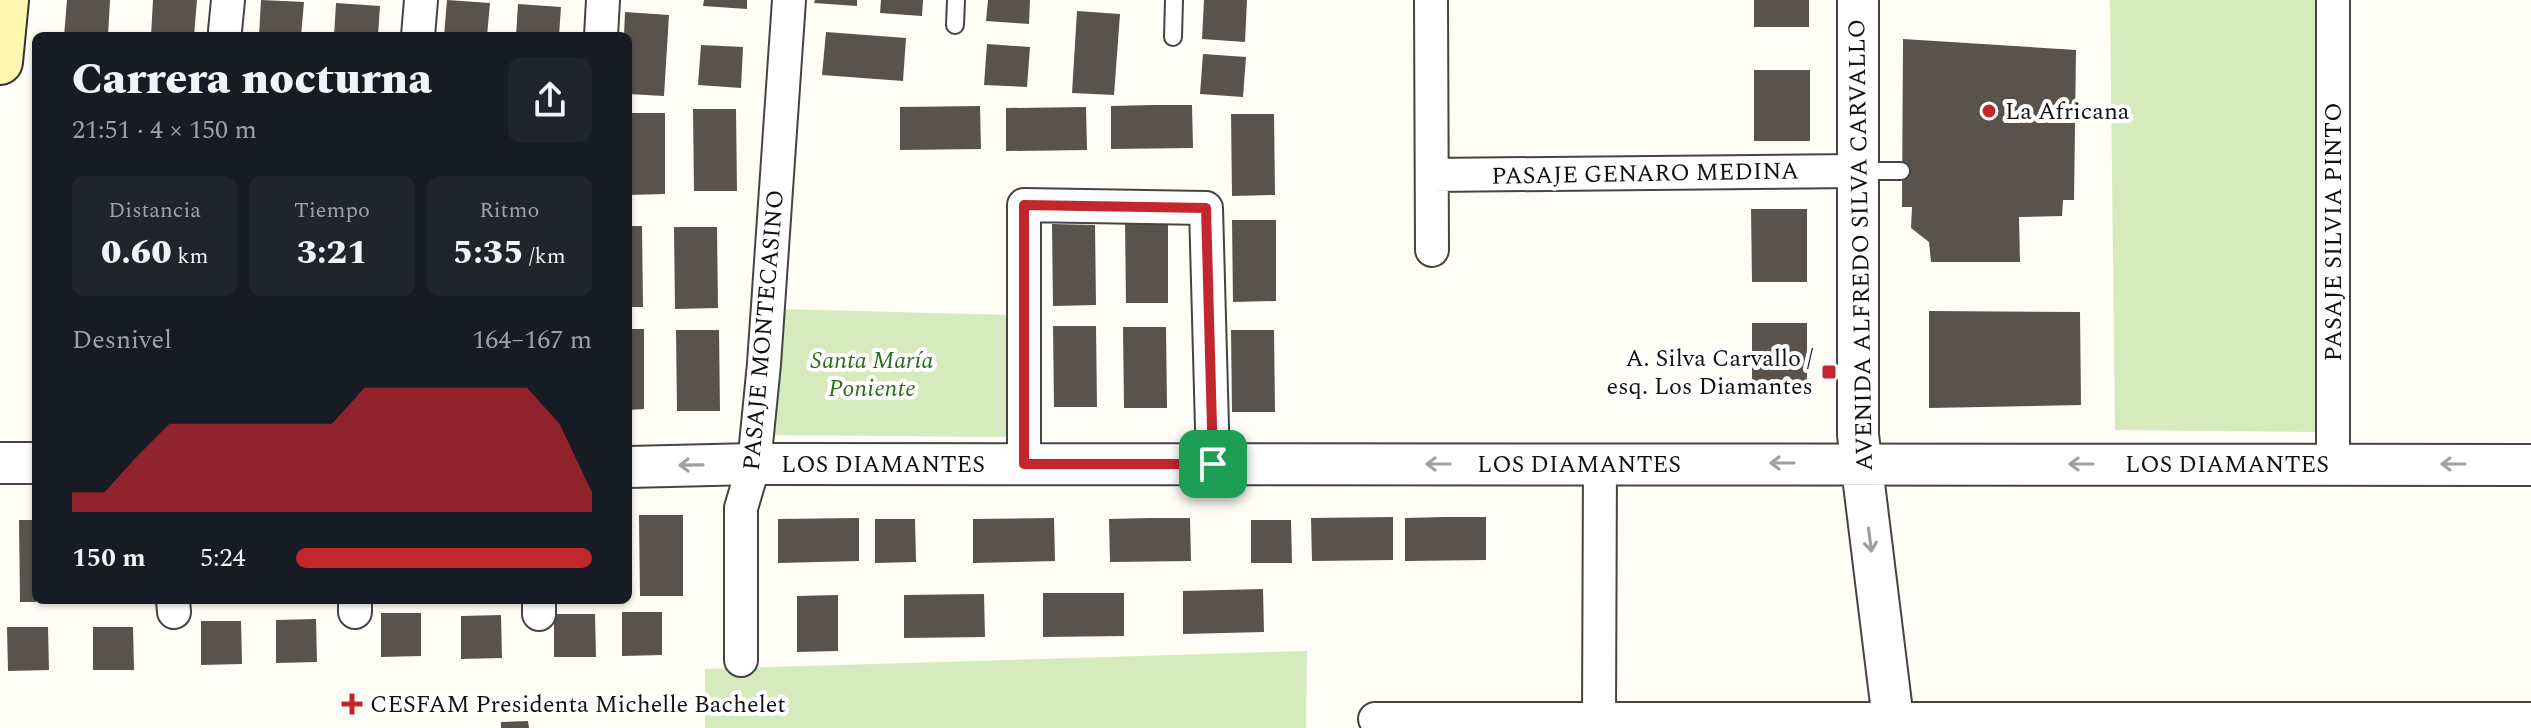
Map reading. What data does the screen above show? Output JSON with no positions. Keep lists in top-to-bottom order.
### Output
{
  "streets": {
    "street": [
      "PASAJE GENARO MEDINA",
      "PASAJE SILVIA PINTO",
      "AVENIDA ALFREDO SILVA CARVALLO",
      "PASAJE MONTECASINO",
      "LOS DIAMANTES"
    ]
  },
  "crossings": [
    ["PASAJE GENARO MEDINA", "AVENIDA ALFREDO SILVA CARVALLO"],
    ["PASAJE SILVIA PINTO", "LOS DIAMANTES"],
    ["AVENIDA ALFREDO SILVA CARVALLO", "LOS DIAMANTES"],
    ["PASAJE MONTECASINO", "LOS DIAMANTES"]
  ],
  "parks": ["Santa María Poniente"],
  "places": {
    "other": ["La Africana"],
    "transit": ["A. Silva Carvallo / esq. Los Diamantes"],
    "health": ["CESFAM Presidenta Michelle Bachelet"]
  },
  "page": {
    "heading": ["Carrera nocturna", "21:51 · 4 × 150 m"],
    "stats": [
      ["Distancia", "0.60 km"],
      ["Tiempo", "3:21"],
      ["Ritmo", "5:35 /km"]
    ],
    "chart": ["Desnivel", "164–167 m"],
    "list": [
      {
        "name": "150 m",
        "note": "5:24"
      }
    ]
  }
}
